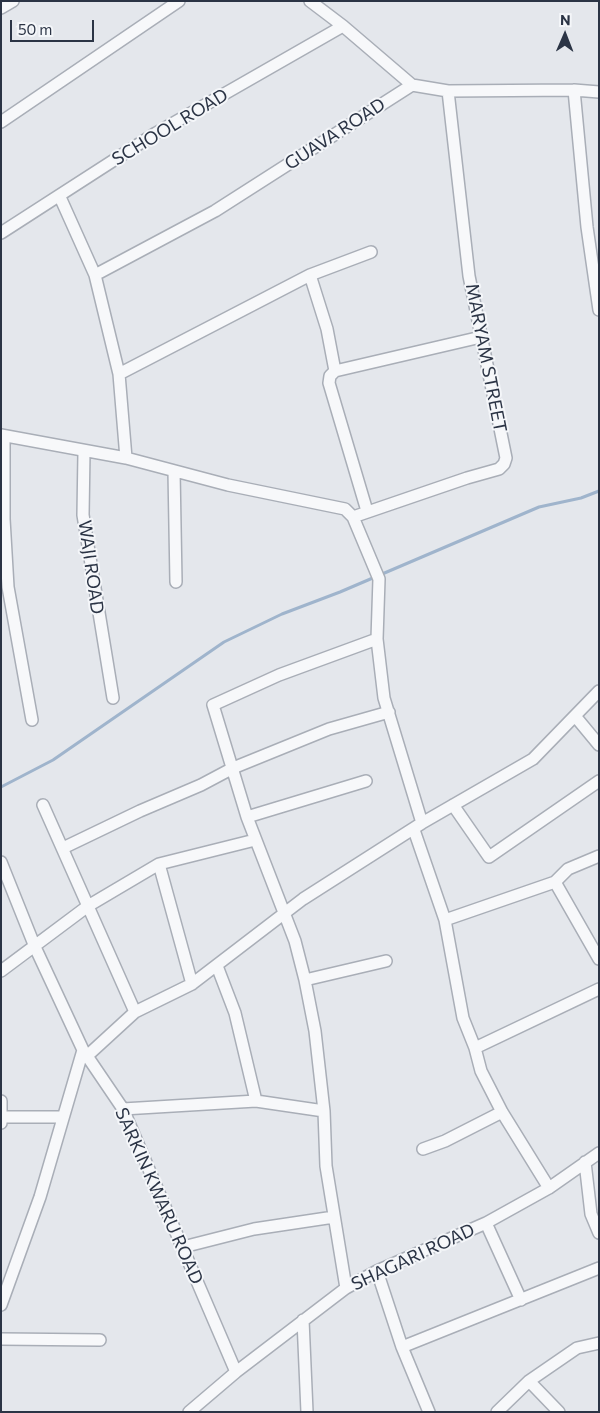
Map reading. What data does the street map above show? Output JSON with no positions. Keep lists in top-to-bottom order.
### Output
{
  "streets": {
    "street": [
      "SCHOOL ROAD",
      "GUAVA ROAD",
      "MARYAM STREET",
      "WAJI ROAD",
      "SARKIN KWARU ROAD",
      "SHAGARI ROAD"
    ]
  },
  "crossings": [
    ["SARKIN KWARU ROAD", "SHAGARI ROAD"]
  ],
  "scale_bar": "50 m",
  "north": "top"
}
